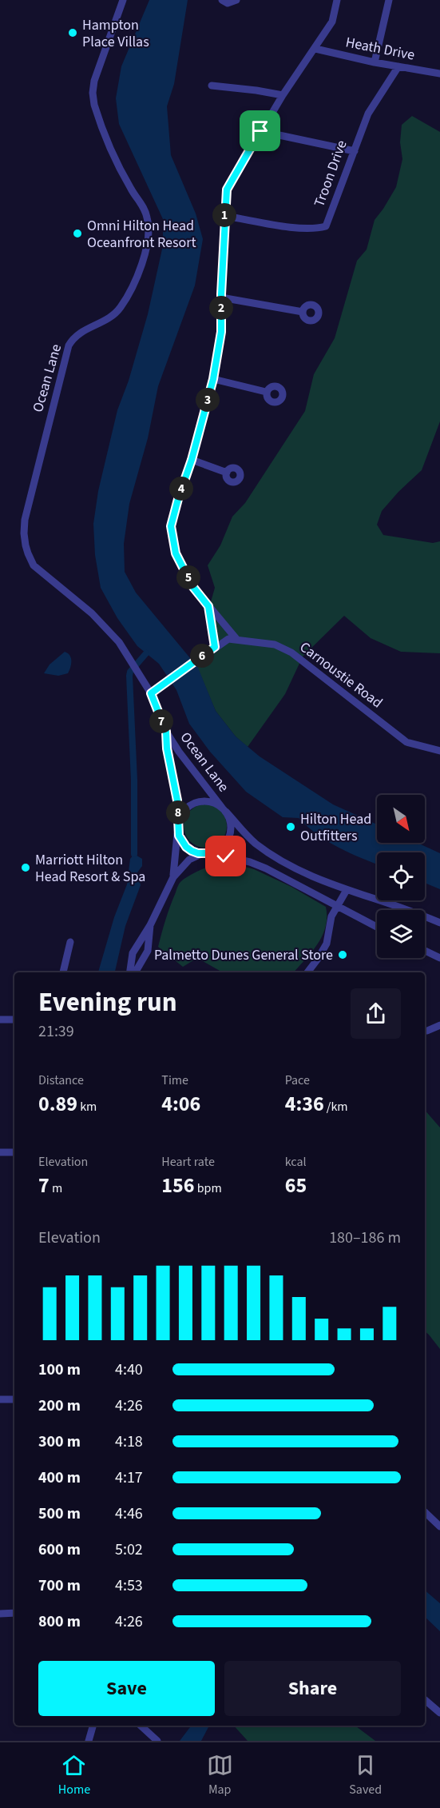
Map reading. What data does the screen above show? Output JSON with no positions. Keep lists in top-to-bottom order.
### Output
{
  "streets": {
    "street": [
      "Heath Drive",
      "Troon Drive",
      "Ocean Lane",
      "Carnoustie Road"
    ]
  },
  "crossings": [
    ["Heath Drive", "Troon Drive"],
    ["Ocean Lane", "Carnoustie Road"]
  ],
  "places": [
    "Hampton Place Villas",
    "Omni Hilton Head Oceanfront Resort",
    "Hilton Head Outfitters",
    "Marriott Hilton Head Resort & Spa",
    "Palmetto Dunes General Store"
  ],
  "north": "bottom right",
  "page": {
    "pins": [
      "1",
      "2",
      "3",
      "4",
      "5",
      "6",
      "7",
      "8"
    ],
    "heading": ["Evening run", "21:39"],
    "stats": [
      ["Distance", "0.89 km"],
      ["Time", "4:06"],
      ["Pace", "4:36 /km"],
      ["Elevation", "7 m"],
      ["Heart rate", "156 bpm"],
      ["kcal", "65"]
    ],
    "chart": ["Elevation", "180–186 m"],
    "list": [
      {
        "name": "100 m",
        "note": "4:40"
      },
      {
        "name": "200 m",
        "note": "4:26"
      },
      {
        "name": "300 m",
        "note": "4:18"
      },
      {
        "name": "400 m",
        "note": "4:17"
      },
      {
        "name": "500 m",
        "note": "4:46"
      },
      {
        "name": "600 m",
        "note": "5:02"
      },
      {
        "name": "700 m",
        "note": "4:53"
      },
      {
        "name": "800 m",
        "note": "4:26"
      }
    ],
    "buttons": ["Save", "Share"],
    "tabs": ["Home", "Map", "Saved"]
  }
}
